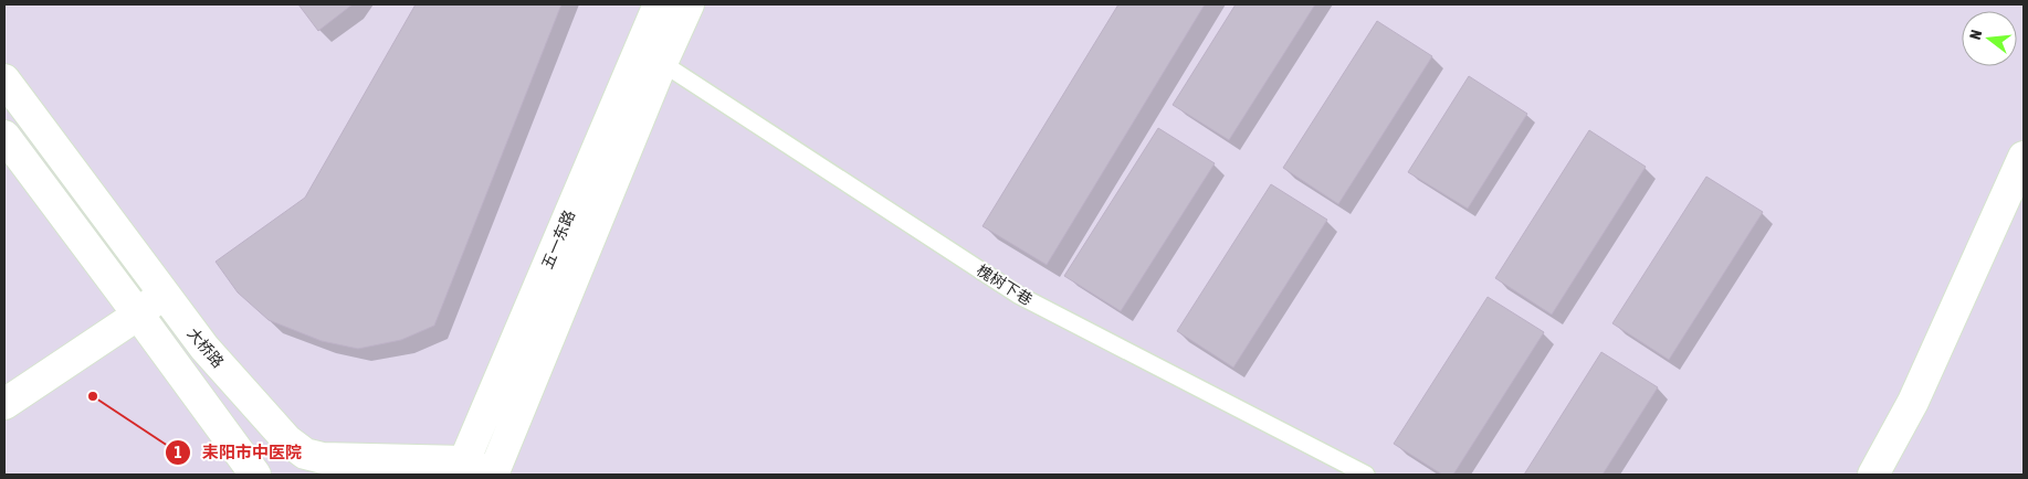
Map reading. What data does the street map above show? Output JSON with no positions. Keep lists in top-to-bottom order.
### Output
{
  "streets": {
    "street": ["五一东路", "大桥路"],
    "lane": ["槐树下巷"]
  },
  "crossings": [
    ["五一东路", "槐树下巷"],
    ["五一东路", "大桥路"]
  ],
  "places": ["耒阳市中医院"],
  "north": "left"
}
